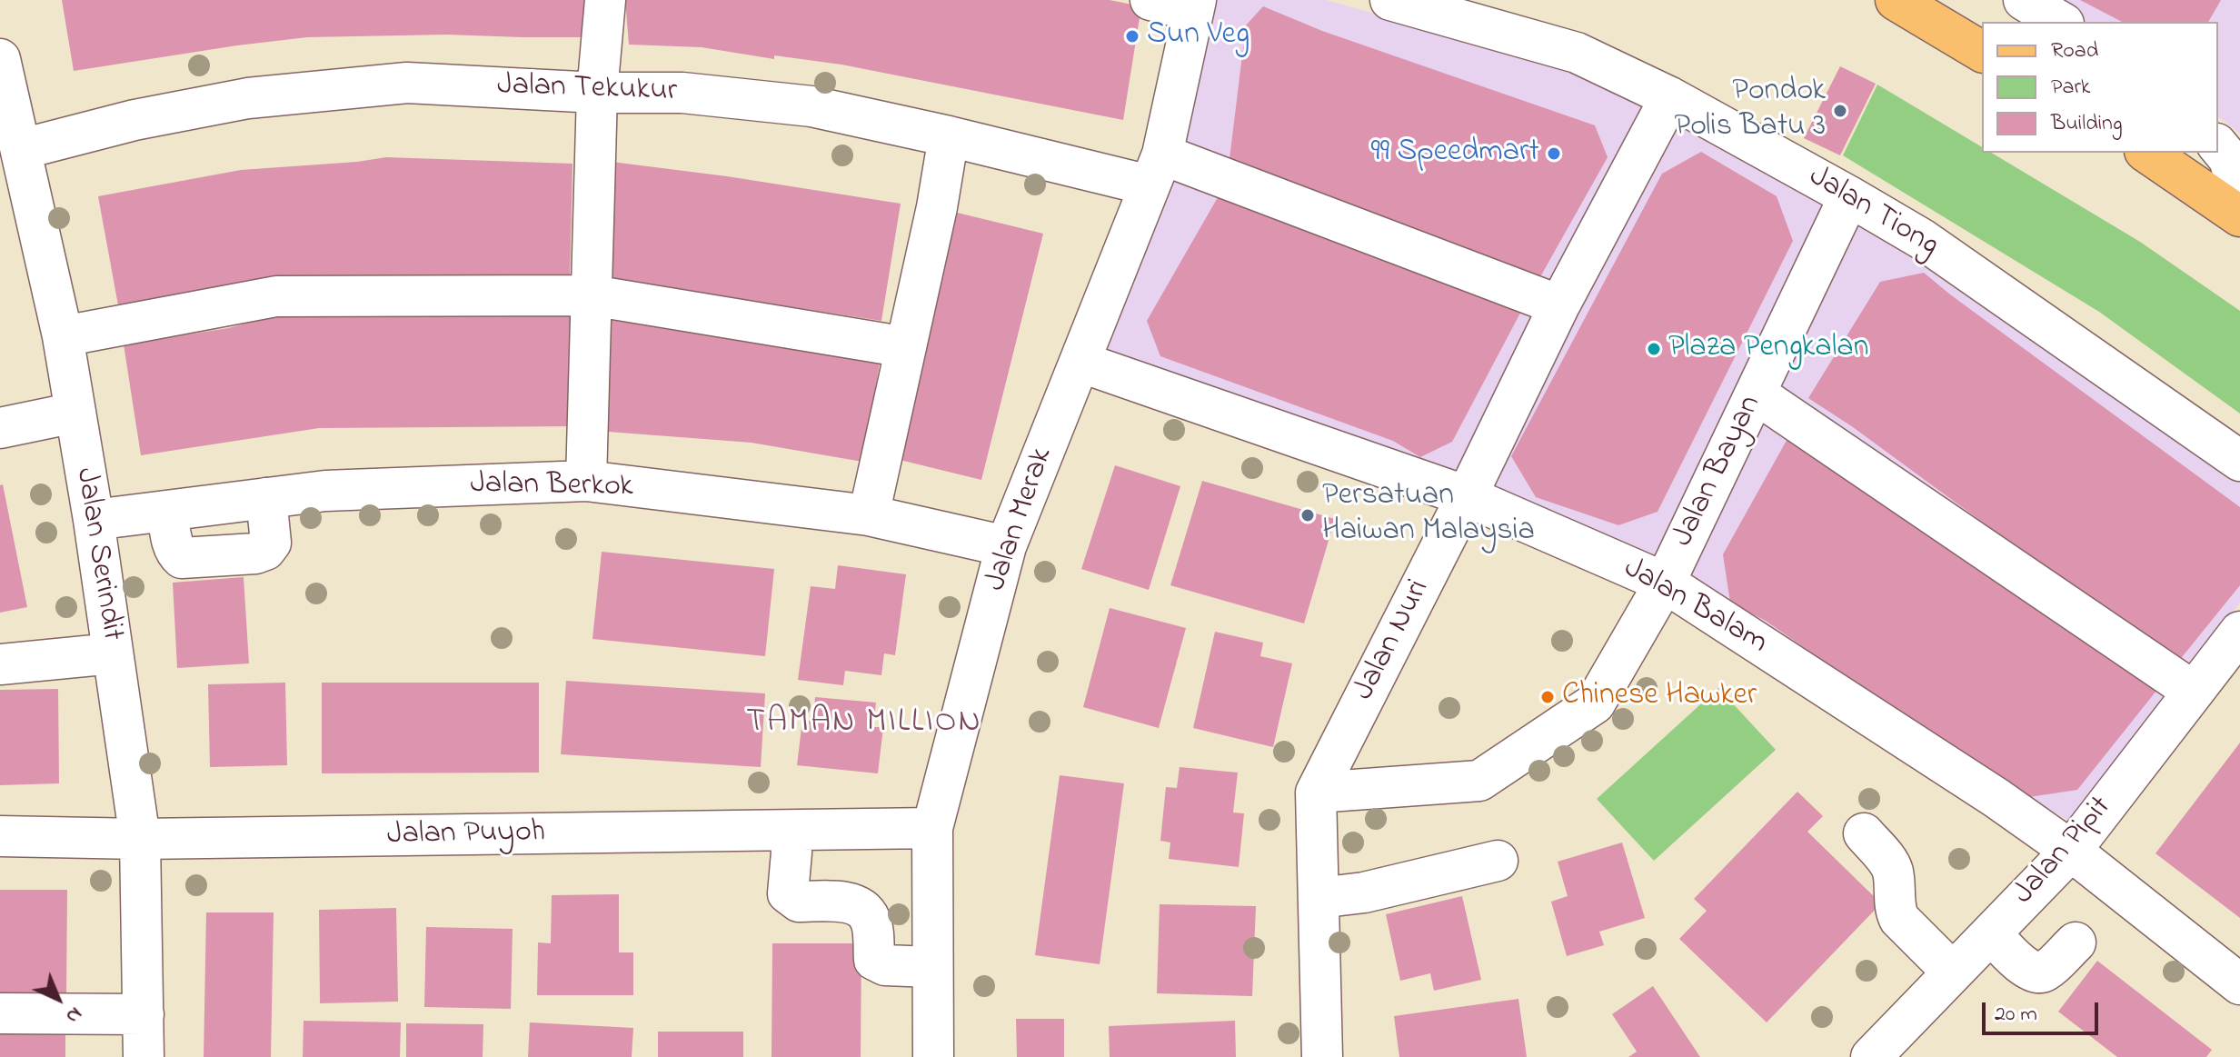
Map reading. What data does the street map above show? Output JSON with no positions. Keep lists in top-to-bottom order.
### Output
{
  "streets": {
    "street": [
      "Jalan Tekukur",
      "Jalan Tiong",
      "Jalan Bayan",
      "Jalan Berkok",
      "Jalan Merak",
      "Jalan Serindit",
      "Jalan Balam",
      "Jalan Nuri",
      "Jalan Puyoh",
      "Jalan Pipit"
    ]
  },
  "crossings": [
    ["Jalan Tekukur", "Jalan Merak"],
    ["Jalan Tekukur", "Jalan Serindit"],
    ["Jalan Tekukur", "Jalan Nuri"],
    ["Jalan Tiong", "Jalan Bayan"],
    ["Jalan Tiong", "Jalan Nuri"],
    ["Jalan Bayan", "Jalan Balam"],
    ["Jalan Bayan", "Jalan Nuri"],
    ["Jalan Berkok", "Jalan Merak"],
    ["Jalan Berkok", "Jalan Serindit"],
    ["Jalan Merak", "Jalan Balam"],
    ["Jalan Merak", "Jalan Puyoh"],
    ["Jalan Serindit", "Jalan Puyoh"],
    ["Jalan Balam", "Jalan Nuri"],
    ["Jalan Balam", "Jalan Pipit"]
  ],
  "districts": ["TAMAN MILLION"],
  "places": [
    "Sun Veg",
    "Pondok Polis Batu 3",
    "99 Speedmart",
    "Plaza Pengkalan",
    "Persatuan Haiwan Malaysia",
    "Chinese Hawker"
  ],
  "legend": ["Road", "Park", "Building"],
  "scale_bar": "20 m",
  "north": "bottom right"
}
